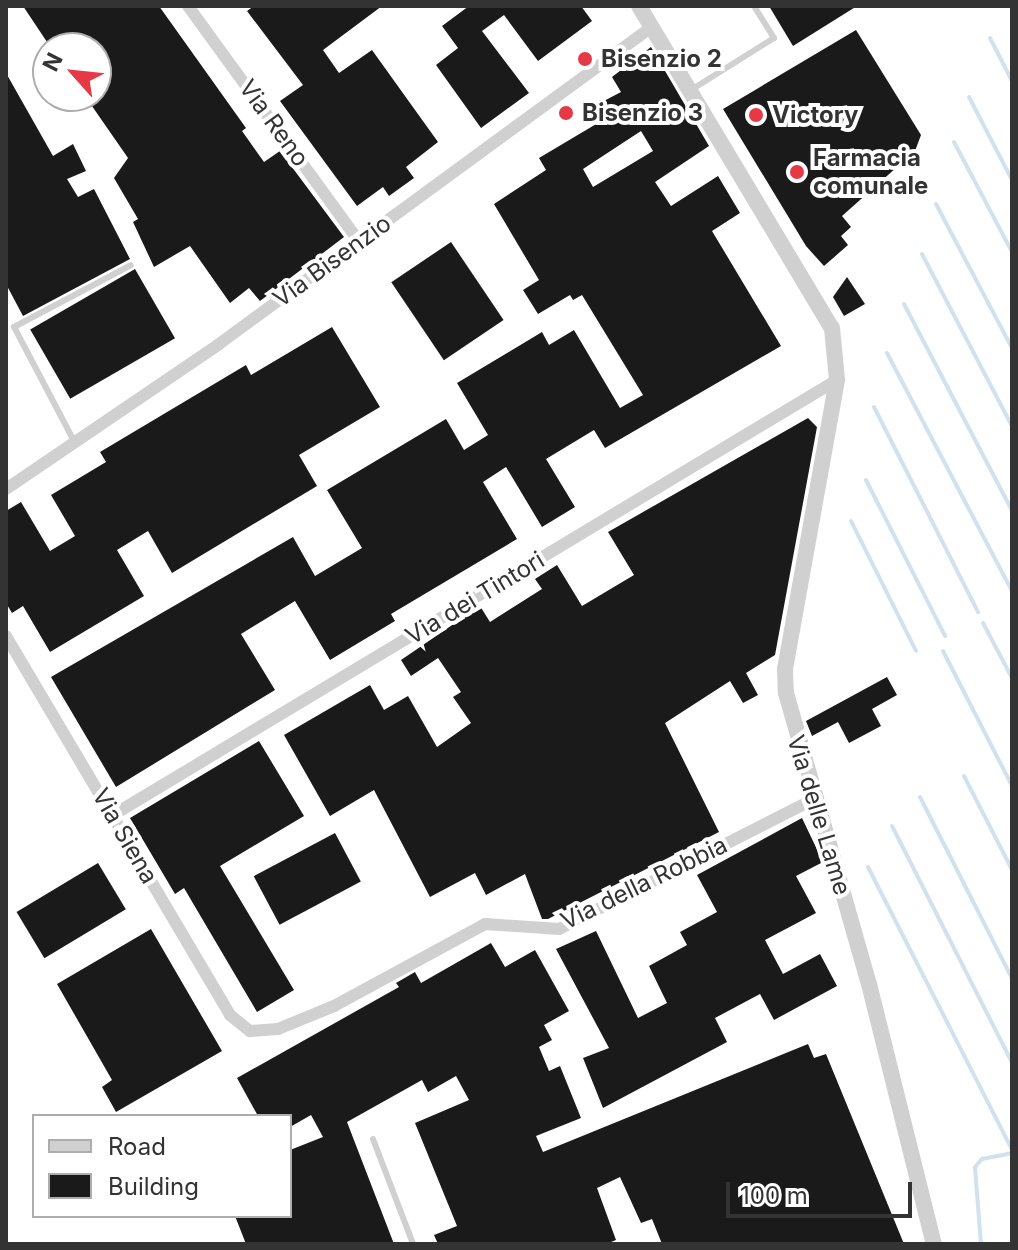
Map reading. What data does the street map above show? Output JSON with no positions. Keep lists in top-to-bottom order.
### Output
{
  "streets": {
    "street": [
      "Via Reno",
      "Via Bisenzio",
      "Via dei Tintori",
      "Via delle Lame",
      "Via Siena",
      "Via della Robbia"
    ]
  },
  "crossings": [
    ["Via Reno", "Via Bisenzio"],
    ["Via Bisenzio", "Via delle Lame"],
    ["Via dei Tintori", "Via delle Lame"],
    ["Via dei Tintori", "Via Siena"],
    ["Via delle Lame", "Via della Robbia"],
    ["Via Siena", "Via della Robbia"]
  ],
  "places": [
    "Bisenzio 2",
    "Bisenzio 3",
    "Victory",
    "Farmacia comunale"
  ],
  "legend": ["Road", "Building"],
  "scale_bar": "100 m",
  "north": "top left"
}
